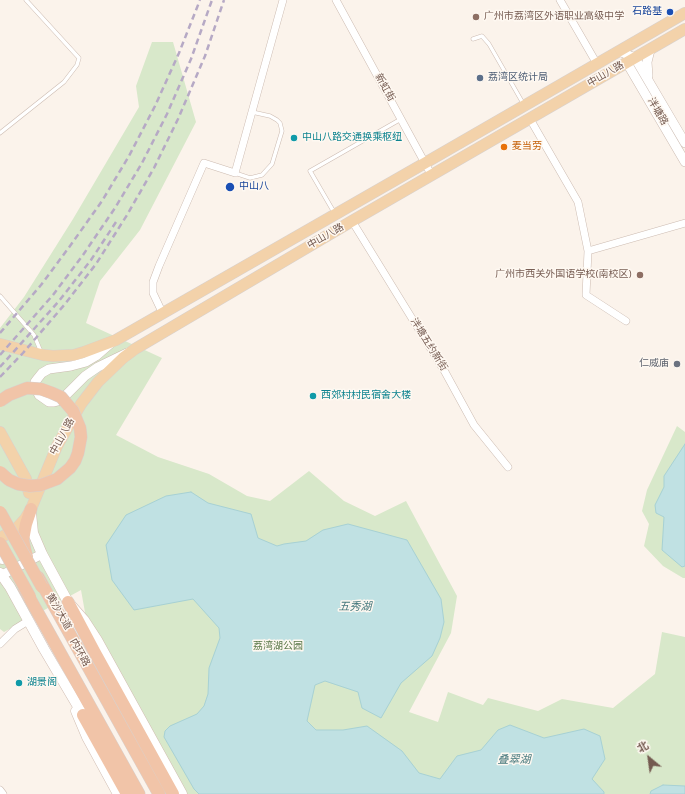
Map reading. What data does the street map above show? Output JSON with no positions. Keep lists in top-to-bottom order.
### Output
{
  "streets": {
    "highway": ["黄沙大道", "内环路"],
    "main road": ["中山八路"],
    "street": ["新虹街", "泮塘路", "泮塘五约新街"]
  },
  "crossings": [
    ["中山八路", "新虹街"],
    ["中山八路", "泮塘路"],
    ["中山八路", "泮塘五约新街"],
    ["中山八路", "黄沙大道"],
    ["黄沙大道", "内环路"]
  ],
  "water": ["五秀湖", "叠翠湖"],
  "parks": ["荔湾湖公园"],
  "places": [
    "石路基",
    "广州市荔湾区外语职业高级中学",
    "荔湾区统计局",
    "中山八路交通换乘枢纽",
    "麦当劳",
    "中山八",
    "广州市西关外国语学校(南校区)",
    "仁威庙",
    "西郊村村民宿舍大楼",
    "湖景阁"
  ],
  "north": "top left"
}
